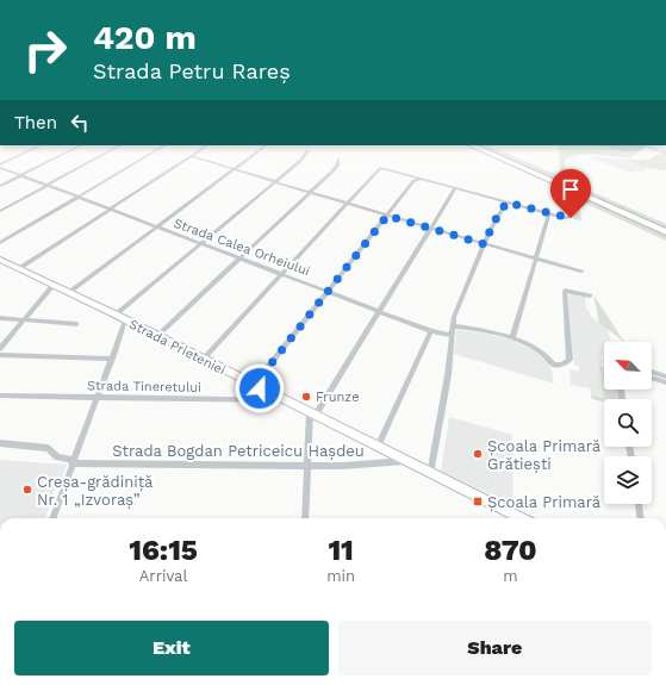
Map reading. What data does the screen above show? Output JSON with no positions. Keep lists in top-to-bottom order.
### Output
{
  "streets": {
    "street": [
      "Strada Calea Orheiului",
      "Strada Prieteniei",
      "Strada Tineretului",
      "Strada Bogdan Petriceicu Hașdeu"
    ]
  },
  "crossings": [
    ["Strada Prieteniei", "Strada Tineretului"],
    ["Strada Prieteniei", "Strada Bogdan Petriceicu Hașdeu"]
  ],
  "places": {
    "other": ["Frunze", "Școala Primară Grătiești", "Creșa-grădiniță Nr. 1 „Izvoraș”"],
    "transit": ["Școala Primară"]
  },
  "north": "top left",
  "page": {
    "turn": ["420 m", "Strada Petru Rareș"],
    "then": "Then",
    "eta": [
      "16:15",
      "Arrival",
      "11",
      "min",
      "870",
      "m"
    ],
    "buttons": ["Exit", "Share"]
  }
}
